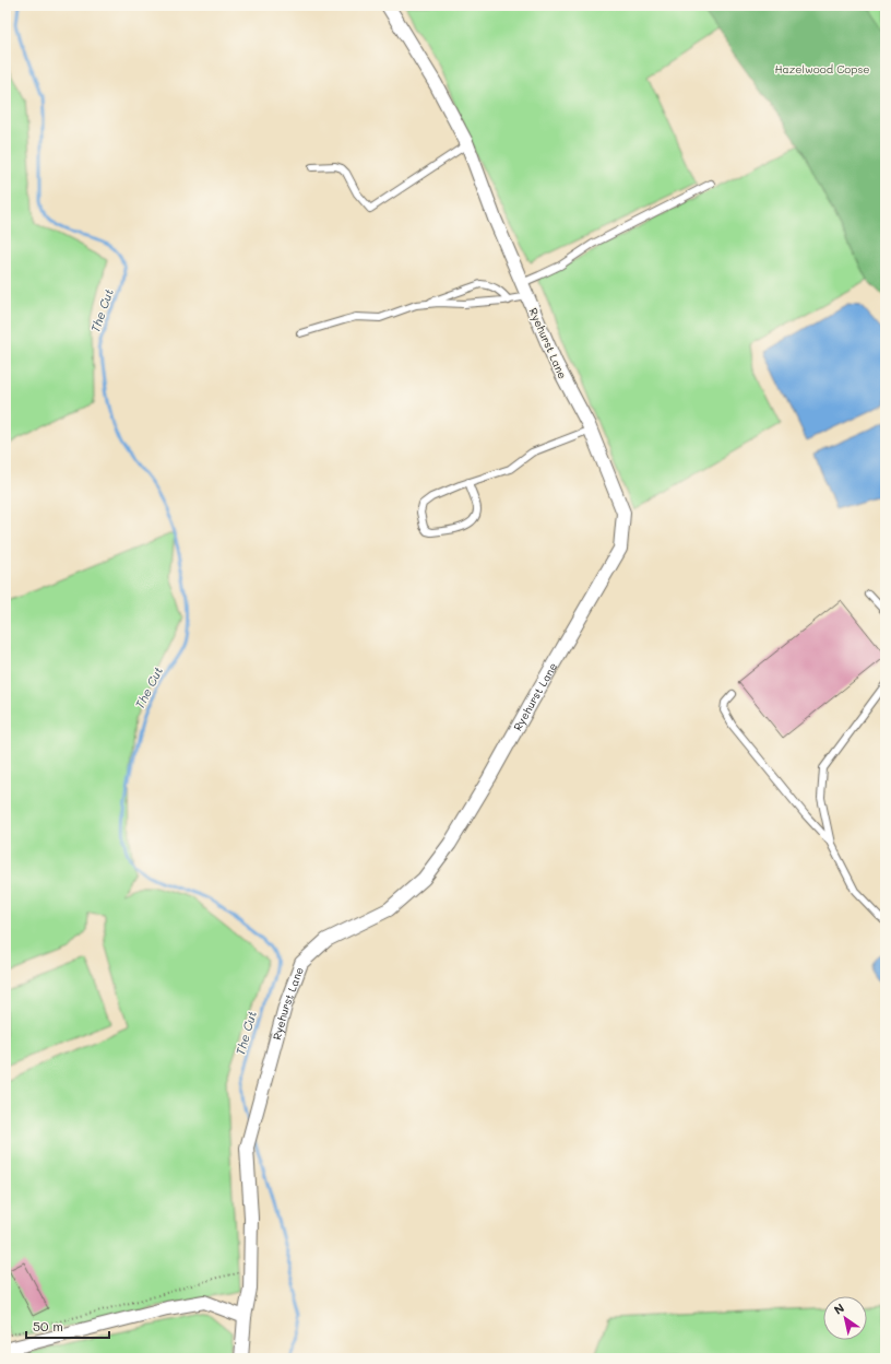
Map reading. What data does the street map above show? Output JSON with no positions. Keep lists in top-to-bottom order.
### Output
{
  "streets": {
    "street": ["Ryehurst Lane"]
  },
  "water": ["The Cut"],
  "parks": ["Hazelwood Copse"],
  "scale_bar": "50 m",
  "north": "top left"
}
